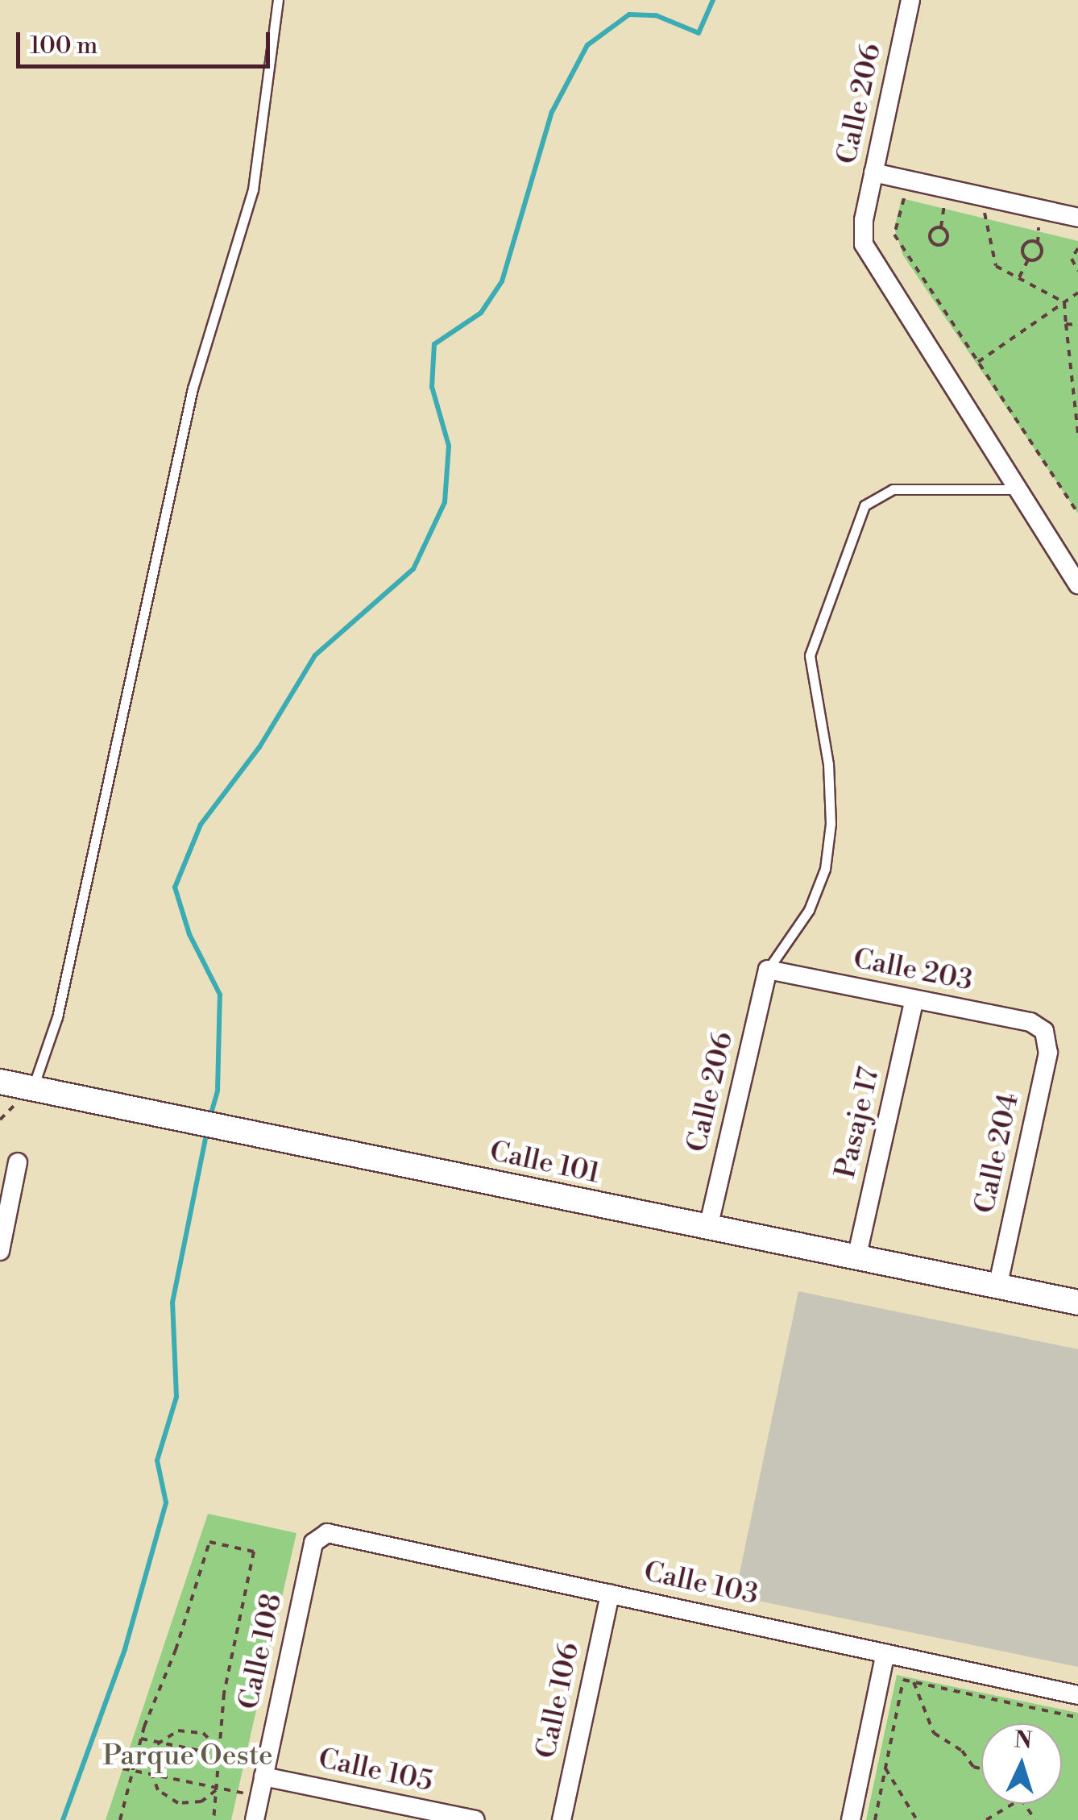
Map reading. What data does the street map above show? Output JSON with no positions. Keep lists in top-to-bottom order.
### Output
{
  "streets": {
    "street": [
      "Calle 206",
      "Calle 203",
      "Pasaje 17",
      "Calle 204",
      "Calle 101",
      "Calle 103",
      "Calle 108",
      "Calle 106",
      "Calle 105"
    ]
  },
  "crossings": [
    ["Calle 206", "Calle 203"],
    ["Calle 206", "Calle 101"],
    ["Calle 203", "Pasaje 17"],
    ["Calle 203", "Calle 204"],
    ["Pasaje 17", "Calle 101"],
    ["Calle 204", "Calle 101"],
    ["Calle 103", "Calle 108"],
    ["Calle 103", "Calle 106"],
    ["Calle 108", "Calle 105"]
  ],
  "parks": ["Parque Oeste"],
  "scale_bar": "100 m",
  "north": "top"
}
